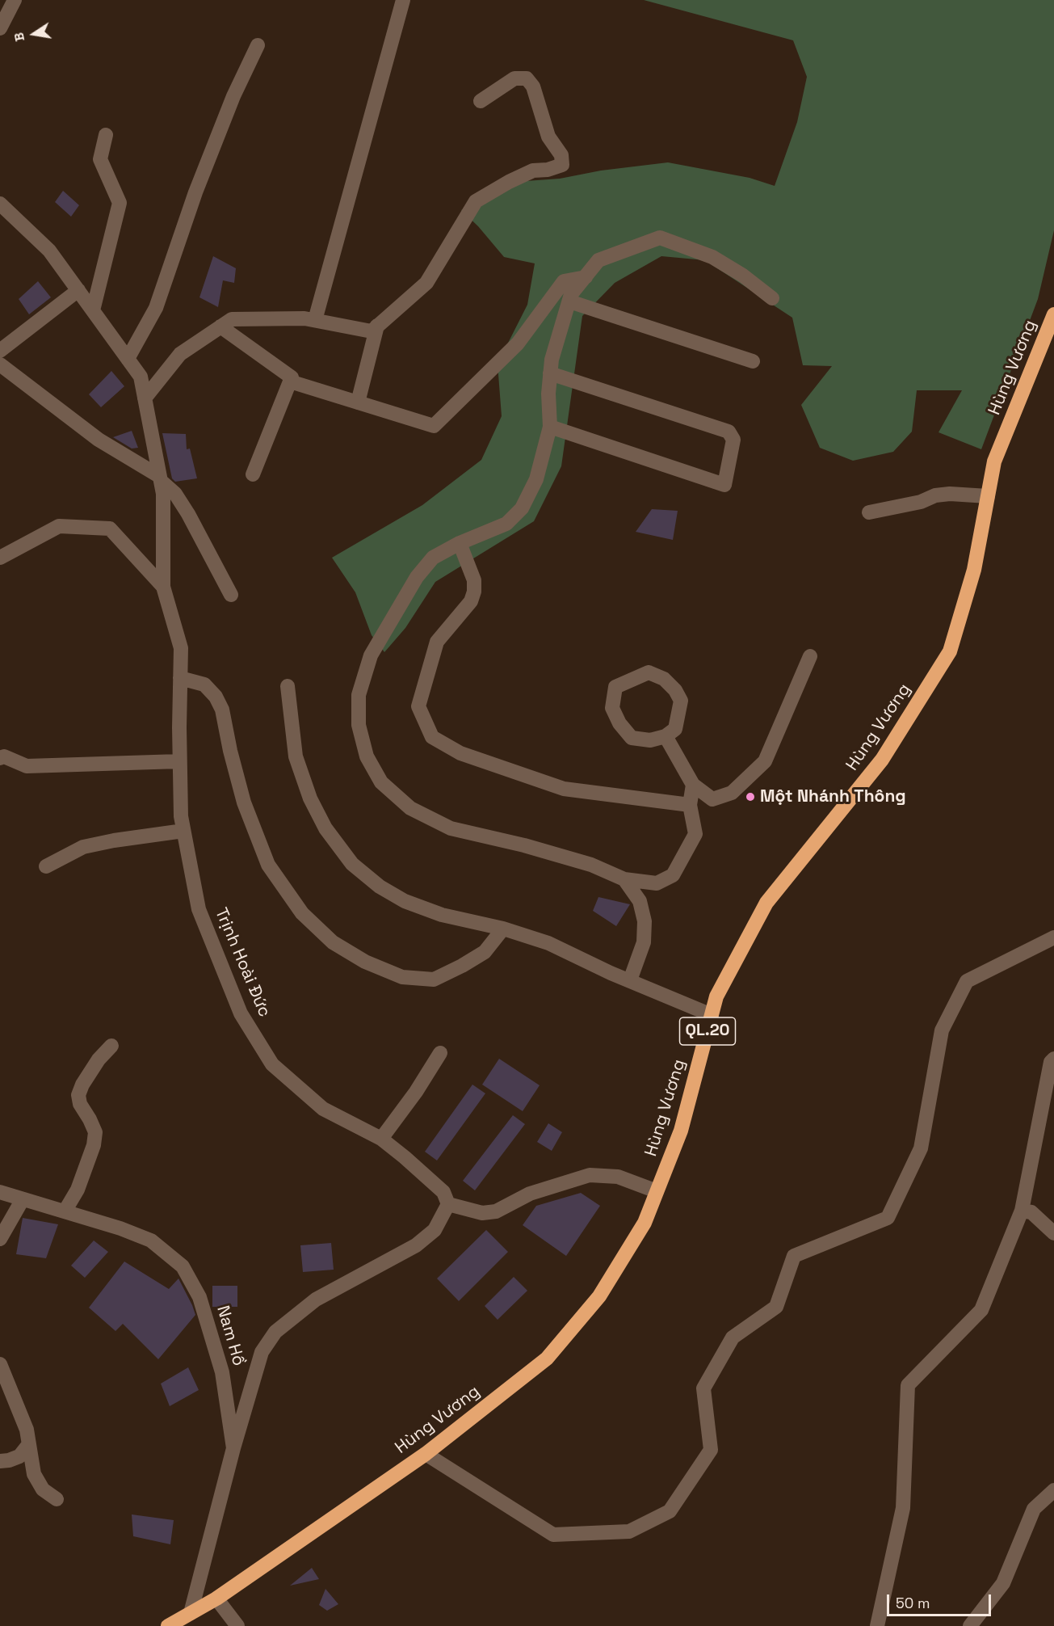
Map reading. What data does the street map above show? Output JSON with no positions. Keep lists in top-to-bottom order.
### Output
{
  "streets": {
    "highway": ["Hùng Vương", "QL.20"],
    "street": ["Trịnh Hoài Đức", "Nam Hồ"]
  },
  "crossings": [
    ["Hùng Vương", "Nam Hồ"]
  ],
  "places": ["Một Nhánh Thông"],
  "scale_bar": "50 m",
  "north": "left"
}
